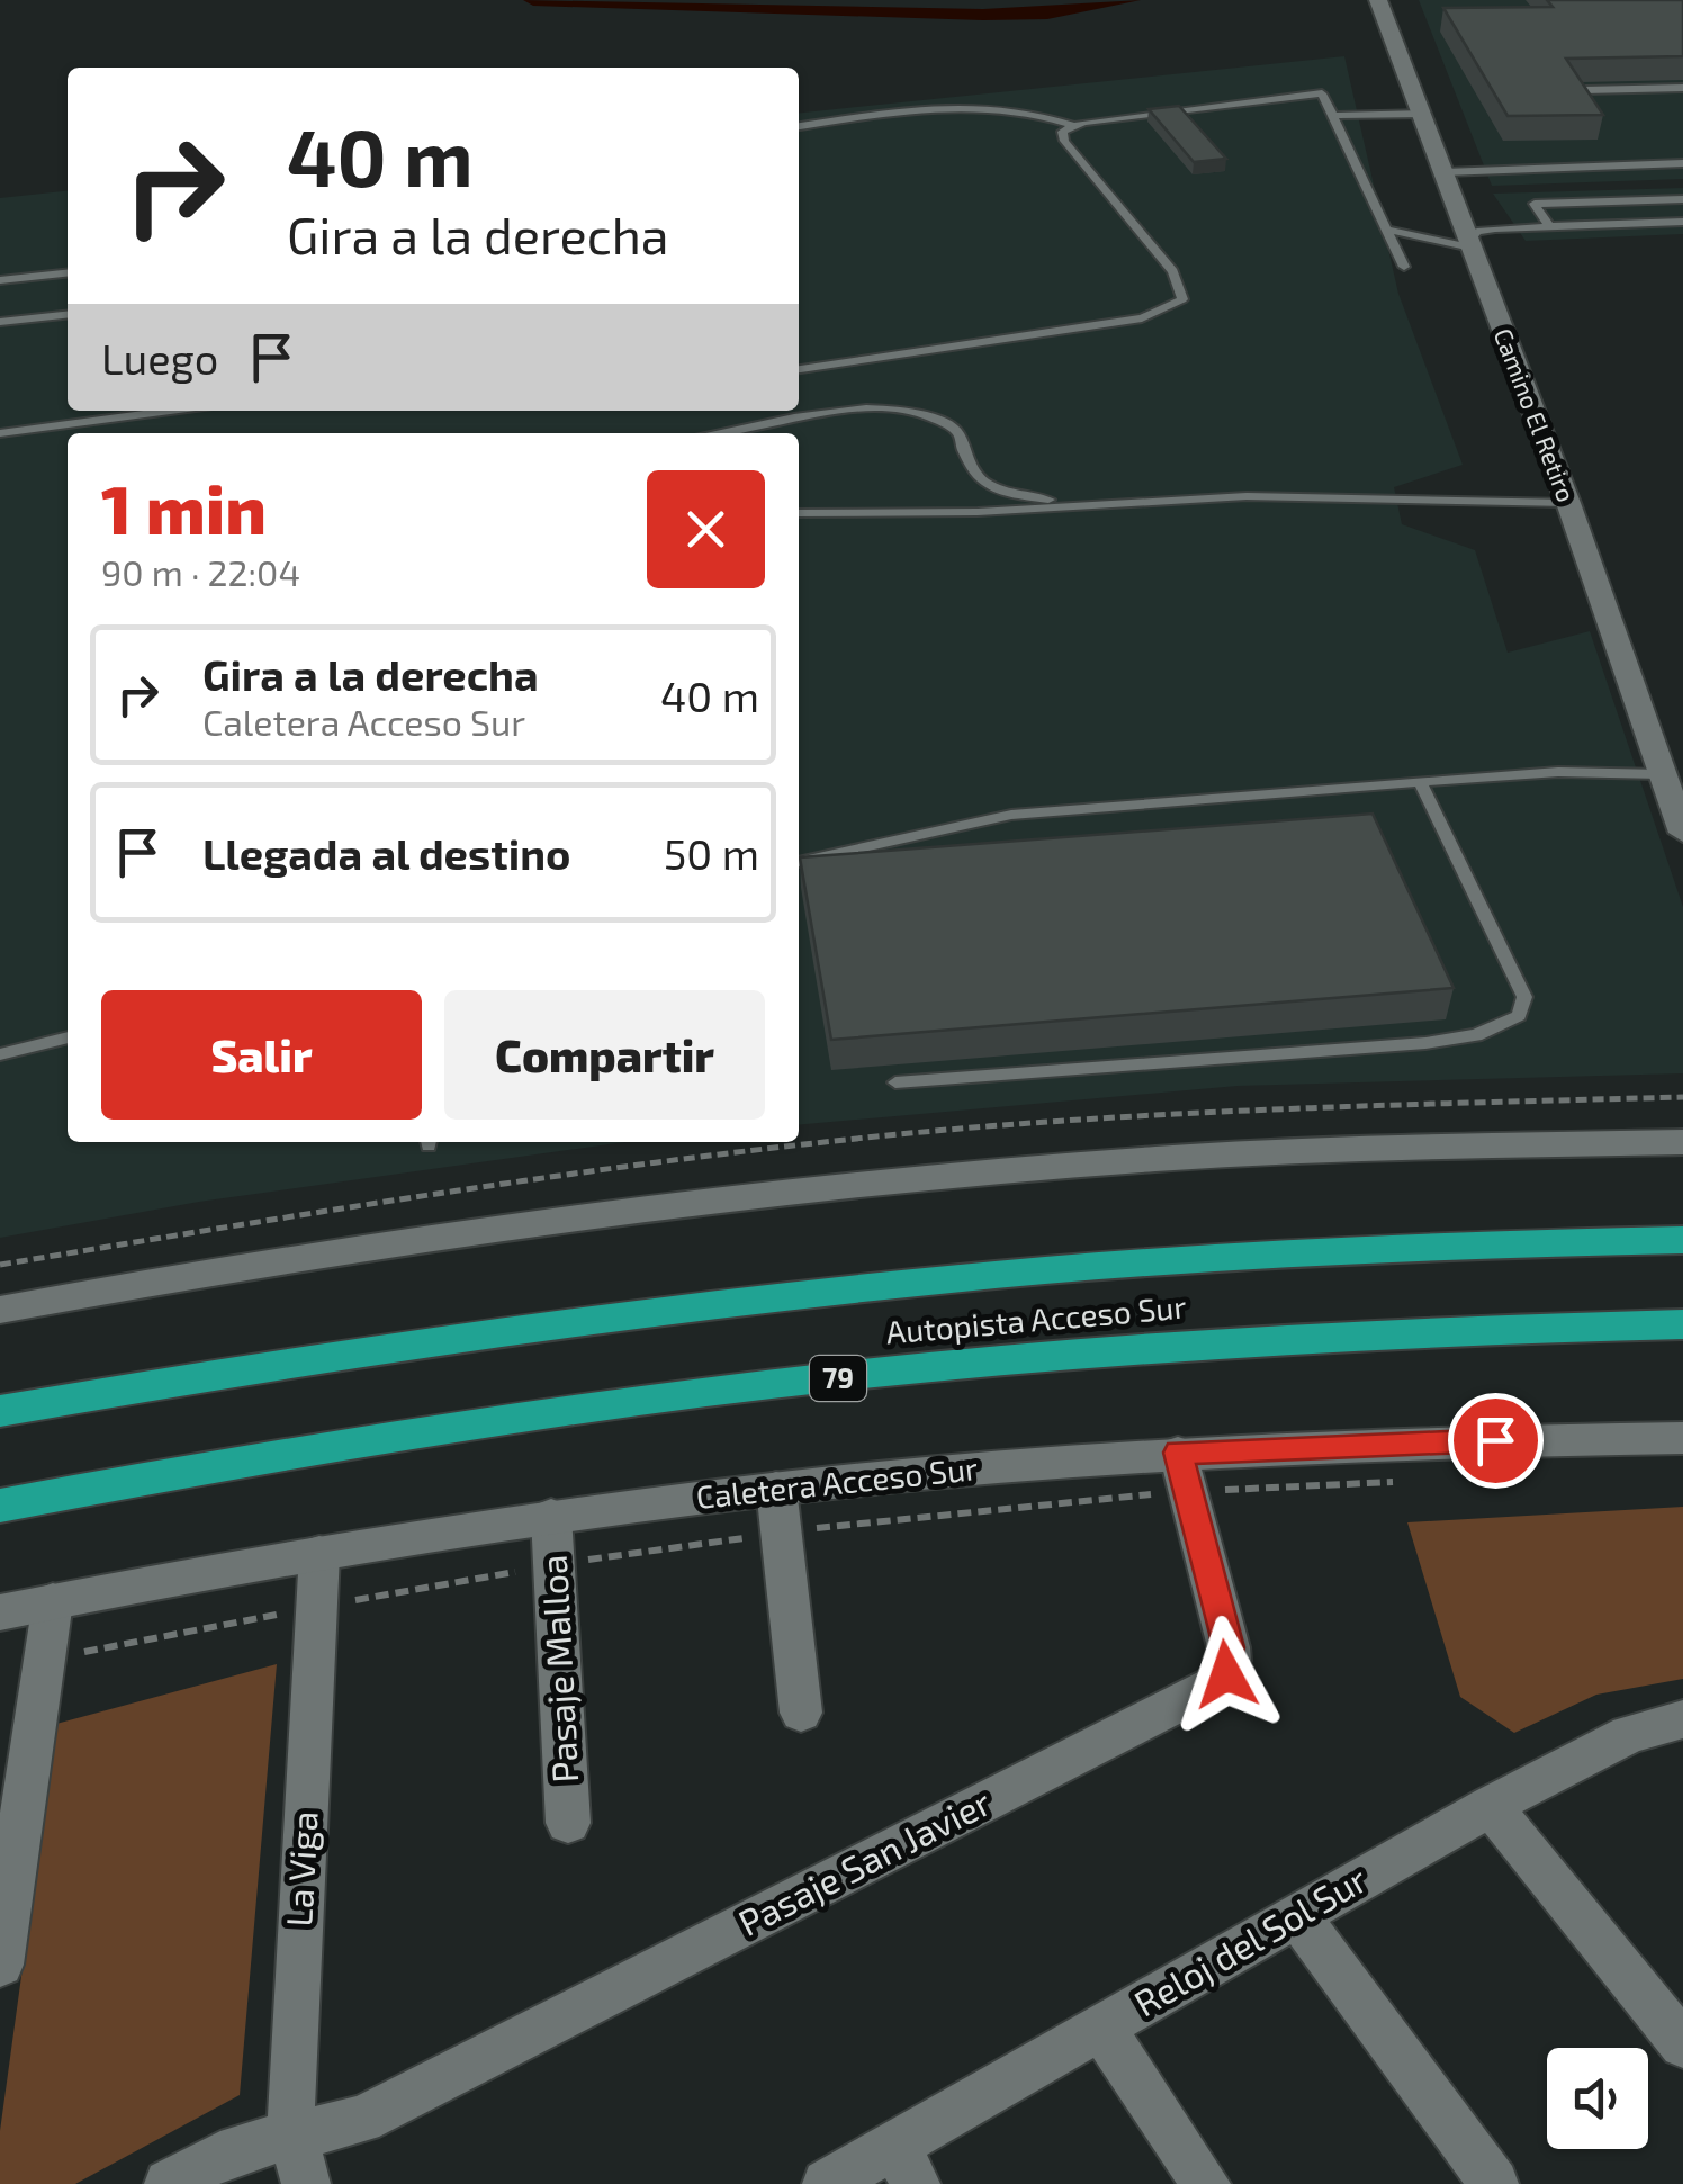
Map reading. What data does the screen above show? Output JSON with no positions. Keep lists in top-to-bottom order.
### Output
{
  "streets": {
    "highway": ["Autopista Acceso Sur", "79"],
    "street": [
      "Camino El Retiro",
      "Caletera Acceso Sur",
      "Pasaje Malloa",
      "Pasaje San Javier",
      "La Viga",
      "Reloj del Sol Sur"
    ]
  },
  "crossings": [
    ["Caletera Acceso Sur", "Pasaje Malloa"],
    ["Caletera Acceso Sur", "Pasaje San Javier"],
    ["Caletera Acceso Sur", "La Viga"],
    ["Pasaje San Javier", "La Viga"]
  ],
  "page": {
    "turn": ["40 m", "Gira a la derecha"],
    "then": "Luego",
    "heading": ["1 min", "90 m · 22:04"],
    "list": [
      {
        "name": "Gira a la derecha",
        "note": "Caletera Acceso Sur",
        "value": "40 m"
      },
      {
        "name": "Llegada al destino",
        "value": "50 m"
      }
    ],
    "buttons": ["Salir", "Compartir"]
  }
}
